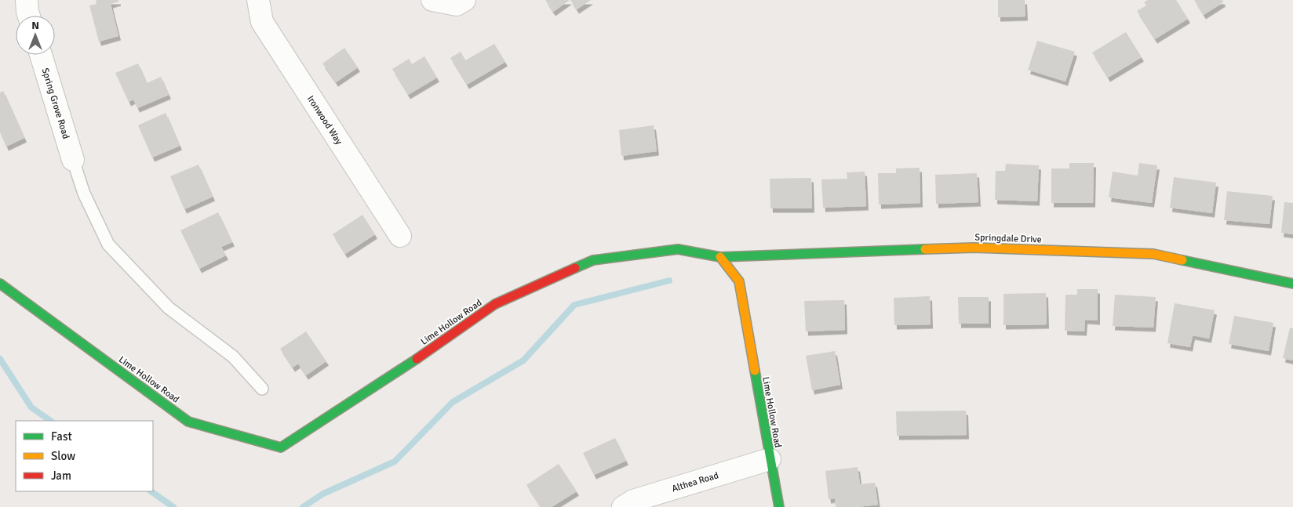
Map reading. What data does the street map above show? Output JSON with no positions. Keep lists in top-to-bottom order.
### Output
{
  "streets": {
    "street": [
      "Spring Grove Road",
      "Ironwood Way",
      "Springdale Drive",
      "Lime Hollow Road",
      "Althea Road"
    ]
  },
  "crossings": [
    ["Springdale Drive", "Lime Hollow Road"],
    ["Lime Hollow Road", "Althea Road"]
  ],
  "legend": ["Fast", "Slow", "Jam"],
  "north": "top"
}
